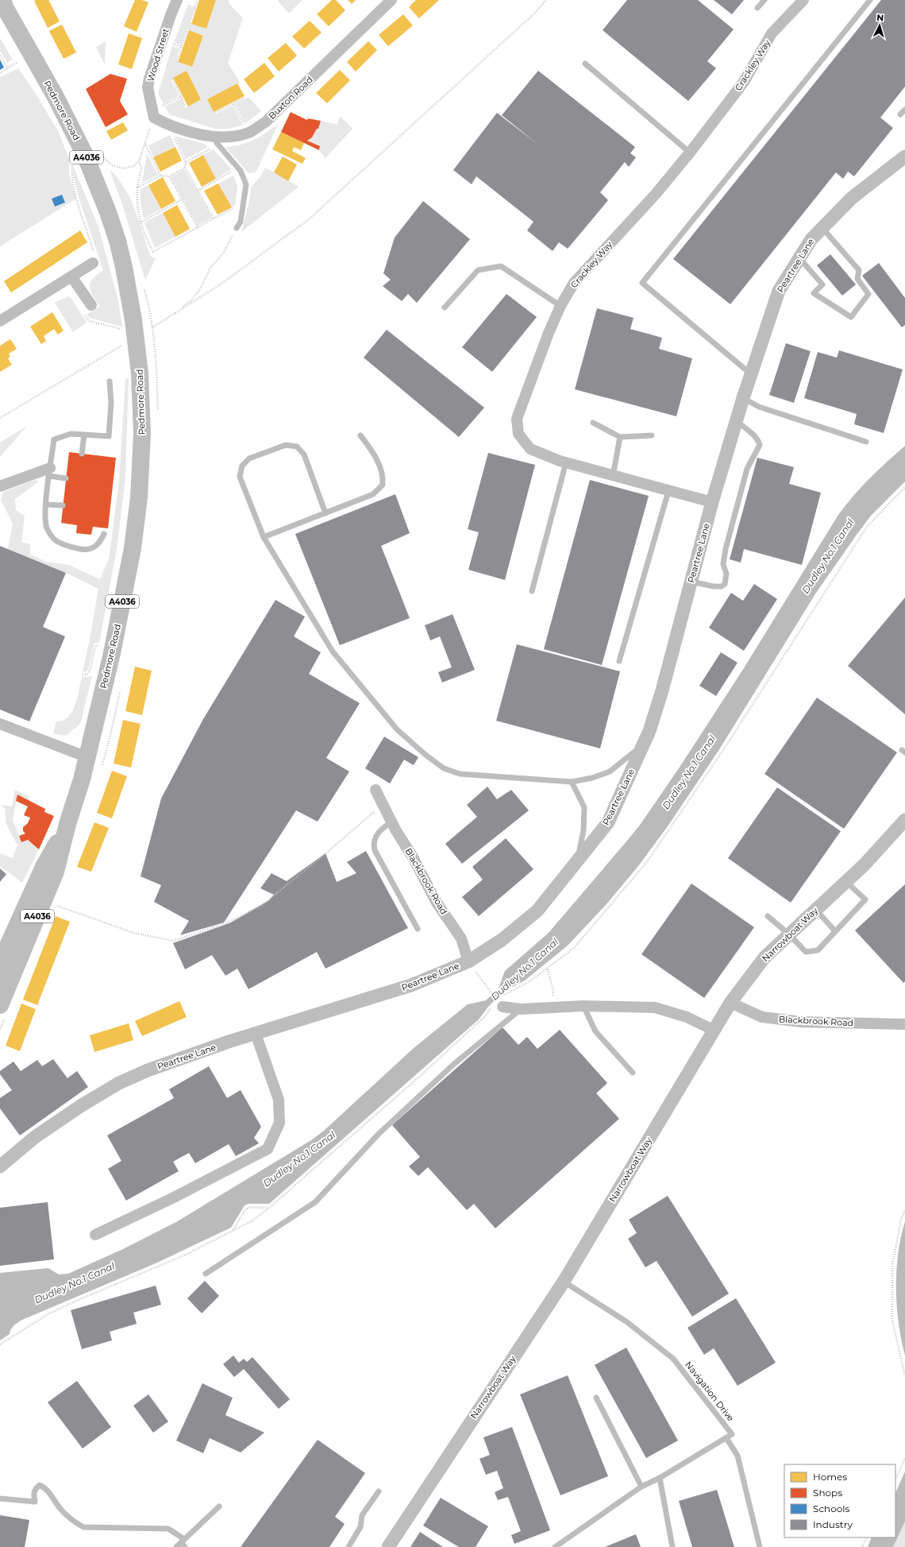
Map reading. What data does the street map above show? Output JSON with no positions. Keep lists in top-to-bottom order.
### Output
{
  "streets": {
    "highway": ["Pedmore Road", "A4036"],
    "street": [
      "Wood Street",
      "Crackley Way",
      "Buxton Road",
      "Peartree Lane",
      "Blackbrook Road",
      "Narrowboat Way"
    ],
    "lane": ["Navigation Drive"]
  },
  "crossings": [
    ["Wood Street", "Buxton Road"],
    ["Crackley Way", "Peartree Lane"],
    ["Peartree Lane", "Blackbrook Road"],
    ["Blackbrook Road", "Narrowboat Way"],
    ["Narrowboat Way", "Navigation Drive"]
  ],
  "water": ["Dudley No.1 Canal"],
  "legend": [
    "Homes",
    "Shops",
    "Schools",
    "Industry"
  ],
  "north": "top"
}
